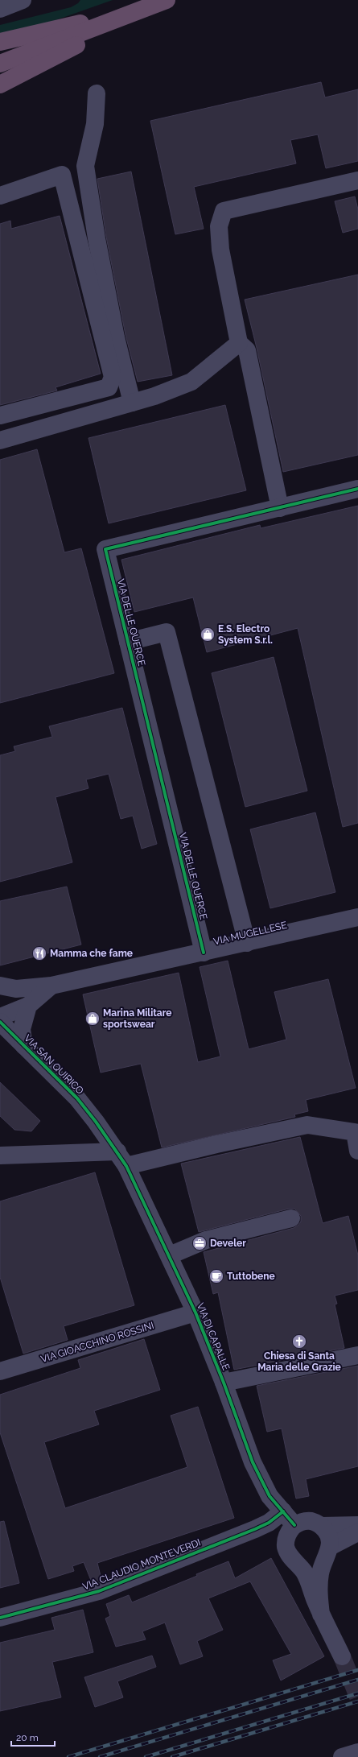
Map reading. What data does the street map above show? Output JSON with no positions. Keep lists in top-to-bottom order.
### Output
{
  "streets": {
    "street": [
      "VIA DELLE QUERCE",
      "VIA MUGELLESE",
      "VIA SAN QUIRICO",
      "VIA DI CAPALLE",
      "VIA GIOACCHINO ROSSINI",
      "VIA CLAUDIO MONTEVERDI"
    ]
  },
  "crossings": [
    ["VIA DELLE QUERCE", "VIA MUGELLESE"],
    ["VIA SAN QUIRICO", "VIA DI CAPALLE"],
    ["VIA DI CAPALLE", "VIA GIOACCHINO ROSSINI"],
    ["VIA DI CAPALLE", "VIA CLAUDIO MONTEVERDI"]
  ],
  "places": {
    "shop": ["E.S. Electro System S.r.l.", "Marina Militare sportswear"],
    "restaurant": ["Mamma che fame"],
    "office": ["Develer"],
    "cafe": ["Tuttobene"],
    "church": ["Chiesa di Santa Maria delle Grazie"]
  },
  "scale_bar": "20 m"
}
